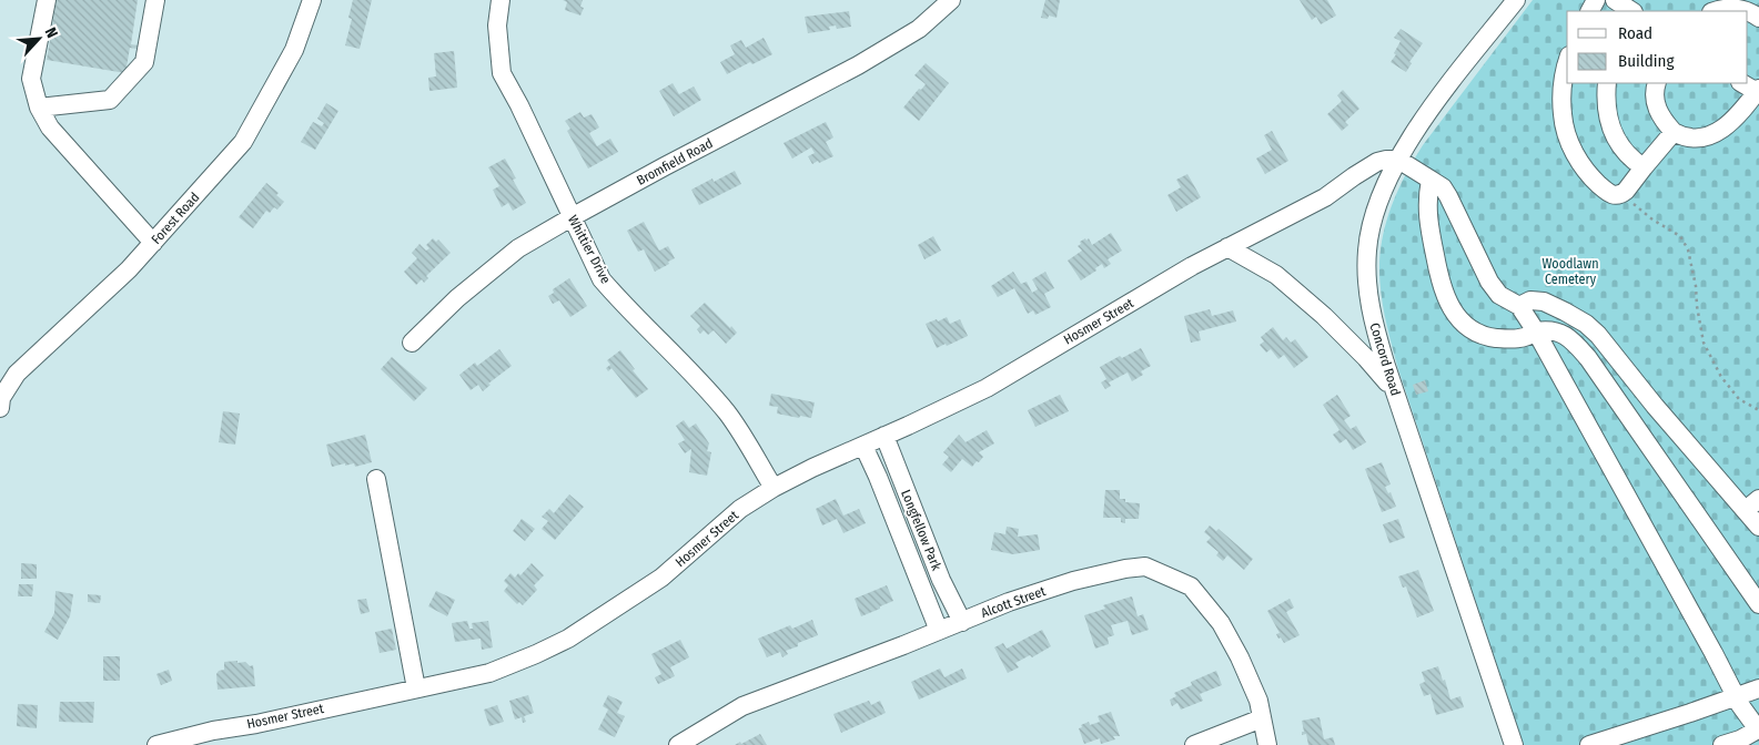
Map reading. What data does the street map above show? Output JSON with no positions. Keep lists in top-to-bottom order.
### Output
{
  "streets": {
    "street": [
      "Bromfield Road",
      "Forest Road",
      "Whittier Drive",
      "Hosmer Street",
      "Concord Road",
      "Longfellow Park",
      "Alcott Street"
    ]
  },
  "crossings": [
    ["Bromfield Road", "Whittier Drive"],
    ["Whittier Drive", "Hosmer Street"],
    ["Hosmer Street", "Concord Road"],
    ["Hosmer Street", "Longfellow Park"],
    ["Longfellow Park", "Alcott Street"]
  ],
  "parks": ["Woodlawn Cemetery"],
  "legend": ["Road", "Building"],
  "north": "top right"
}
